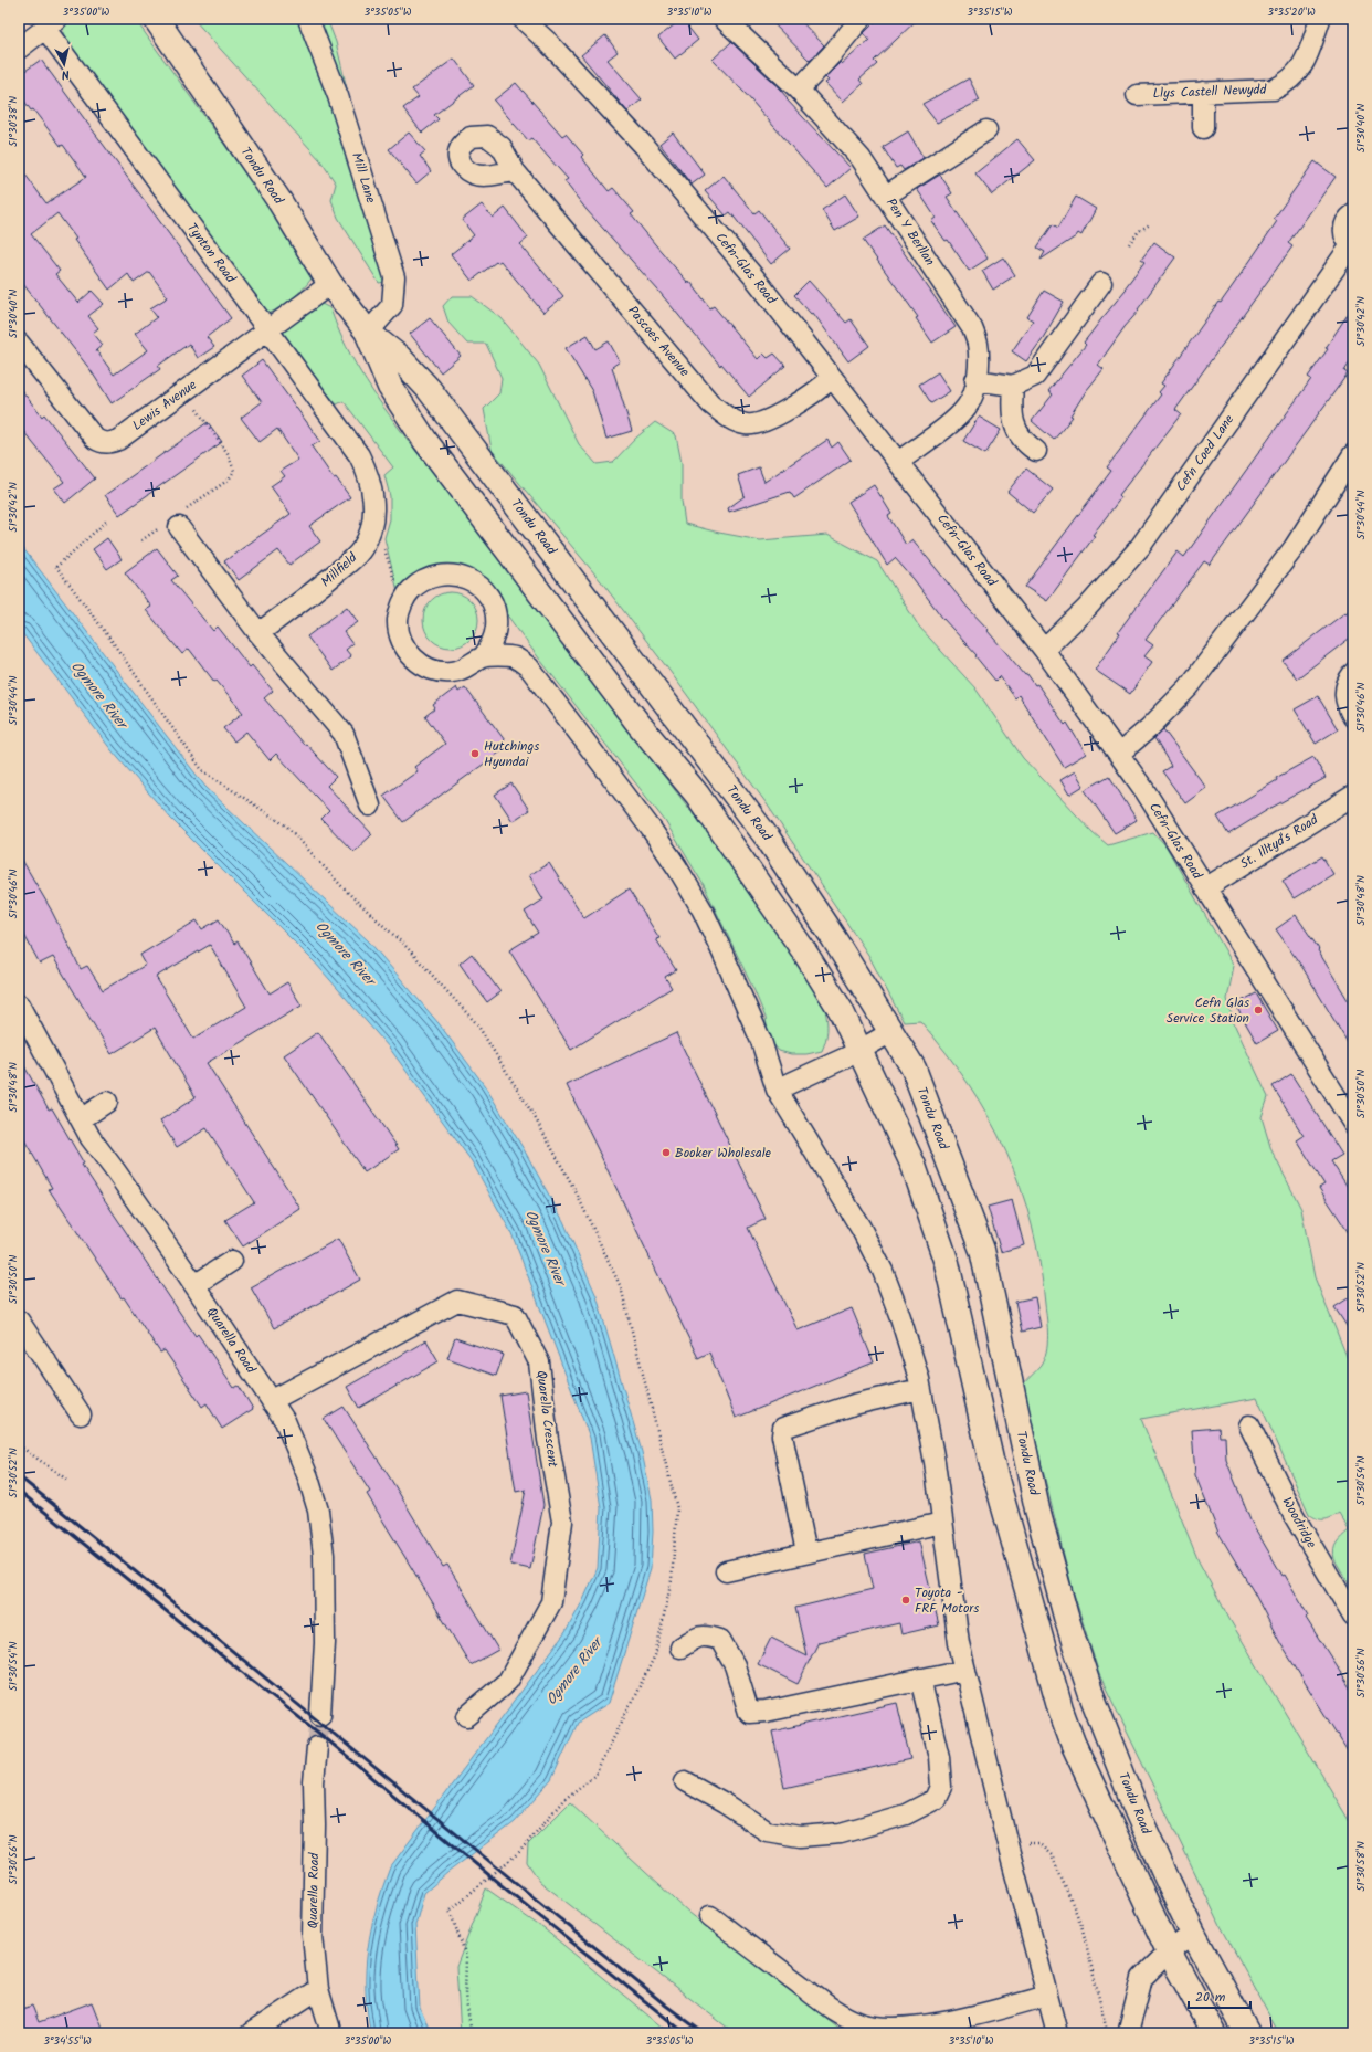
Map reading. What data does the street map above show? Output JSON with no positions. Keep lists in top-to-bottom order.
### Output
{
  "streets": {
    "main road": ["Tondu Road"],
    "street": [
      "Llys Castell Newydd",
      "Mill Lane",
      "Pen Y Berllan",
      "Tynton Road",
      "Cefn-Glas Road",
      "Pascoes Avenue",
      "Lewis Avenue",
      "Cefn Coed Lane",
      "Millfield",
      "St. Illtyd's Road",
      "Quarella Road",
      "Quarella Crescent",
      "Woodridge"
    ]
  },
  "crossings": [
    ["Tondu Road", "Mill Lane"],
    ["Tondu Road", "Lewis Avenue"],
    ["Pen Y Berllan", "Cefn-Glas Road"],
    ["Tynton Road", "Lewis Avenue"],
    ["Tynton Road", "Millfield"],
    ["Cefn-Glas Road", "Pascoes Avenue"],
    ["Cefn-Glas Road", "Cefn Coed Lane"],
    ["Cefn-Glas Road", "St. Illtyd's Road"],
    ["Quarella Road", "Quarella Crescent"]
  ],
  "water": ["Ogmore River"],
  "places": [
    "Hutchings Hyundai",
    "Cefn Glas Service Station",
    "Booker Wholesale",
    "Toyota - FRF Motors"
  ],
  "scale_bar": "20 m",
  "north": "bottom",
  "coordinates": [
    "3°35'00\"W",
    "3°35'05\"W",
    "3°35'10\"W",
    "3°35'15\"W",
    "3°35'20\"W",
    "51°30'38\"N",
    "51°30'40\"N",
    "51°30'42\"N",
    "51°30'44\"N",
    "51°30'46\"N",
    "51°30'48\"N",
    "51°30'50\"N",
    "51°30'52\"N",
    "51°30'54\"N",
    "51°30'56\"N",
    "51°30'58\"N",
    "3°34'55\"W"
  ]
}
